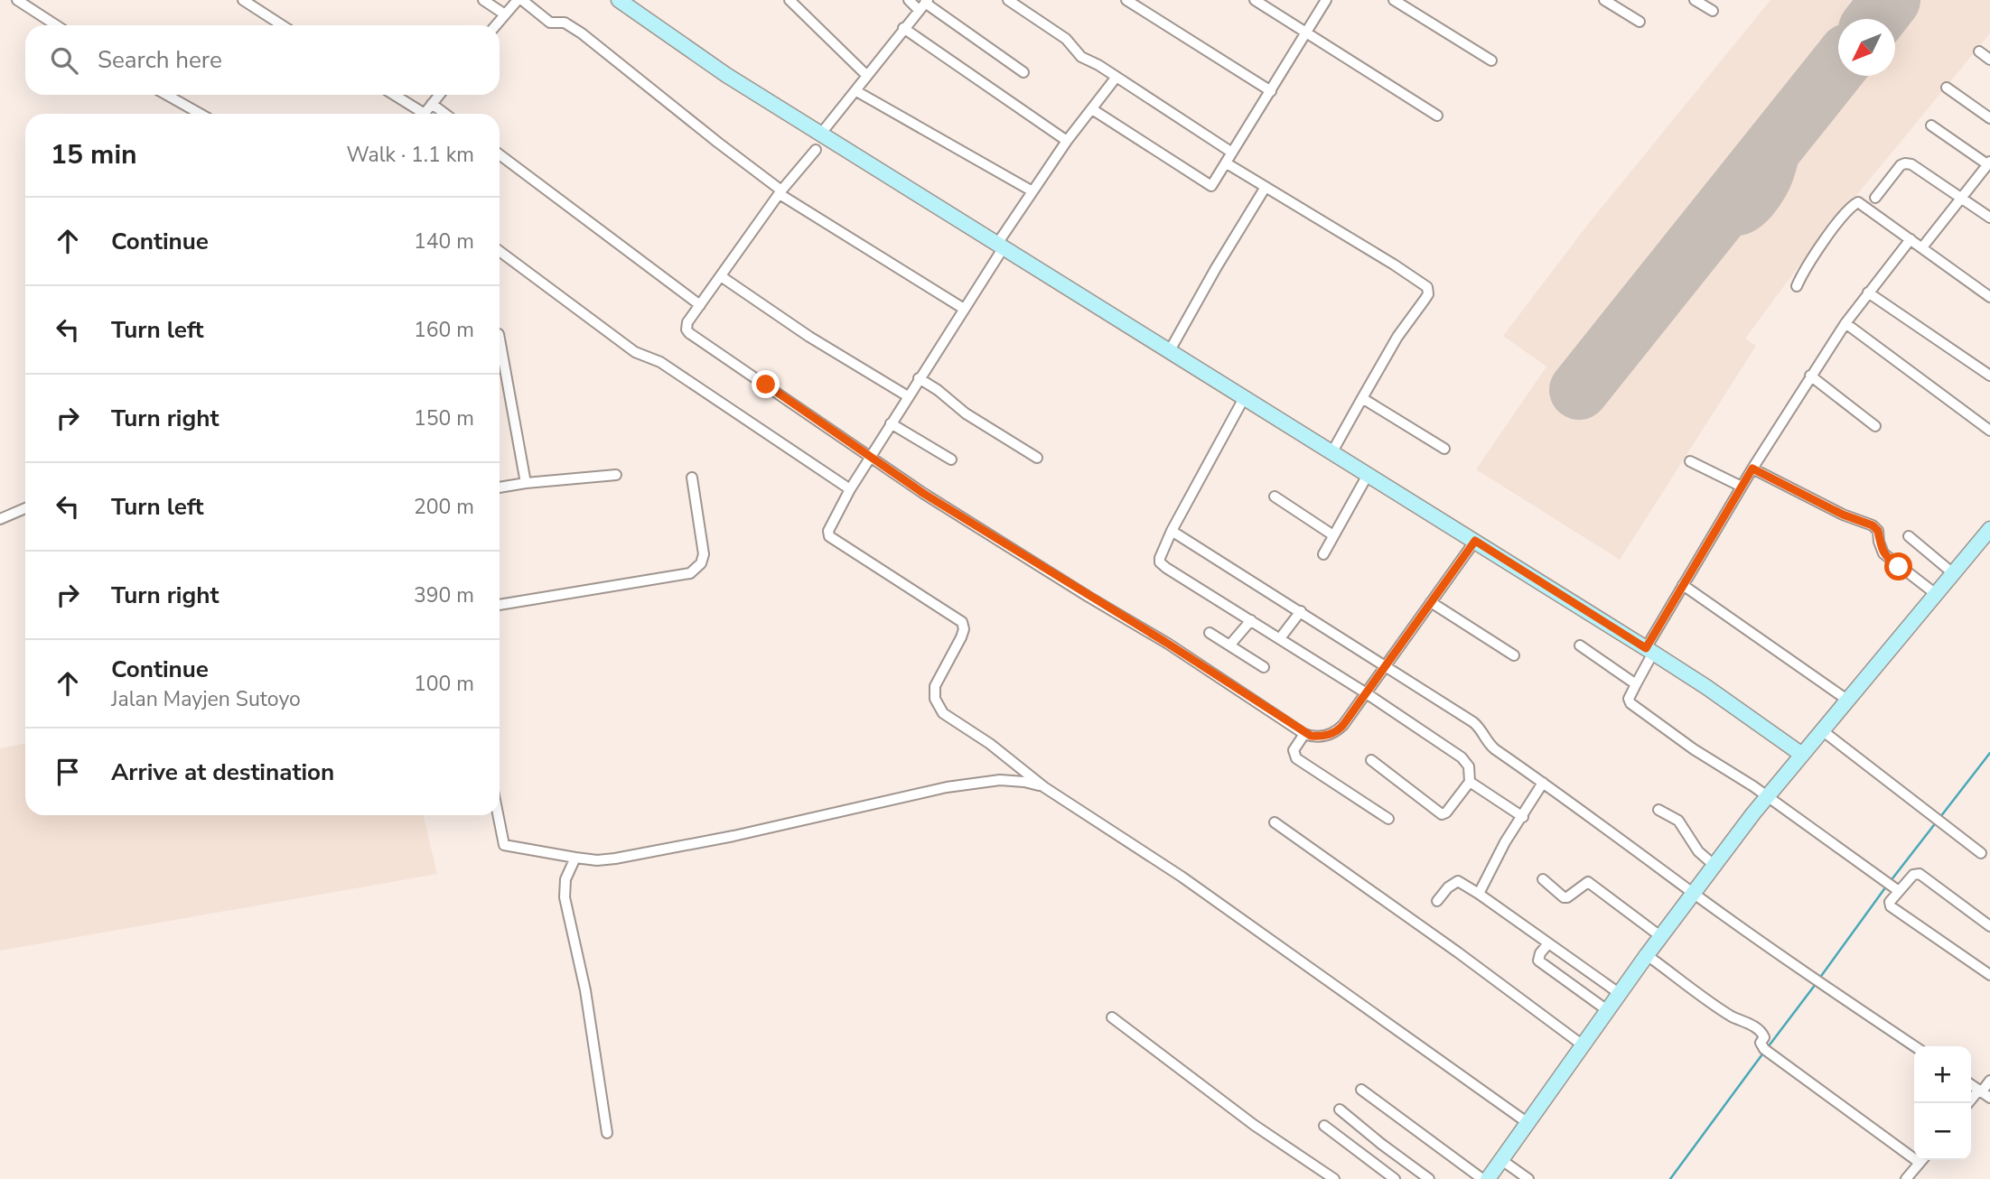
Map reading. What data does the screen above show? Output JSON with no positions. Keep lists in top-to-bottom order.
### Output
{
  "north": "bottom left",
  "page": {
    "search": "Search here",
    "heading": ["15 min", "Walk · 1.1 km"],
    "list": [
      ["Continue", "140 m"],
      ["Turn left", "160 m"],
      ["Turn right", "150 m"],
      ["Turn left", "200 m"],
      ["Turn right", "390 m"],
      ["Continue", "Jalan Mayjen Sutoyo", "100 m"],
      "Arrive at destination"
    ],
    "map_buttons": ["+", "−"]
  }
}
